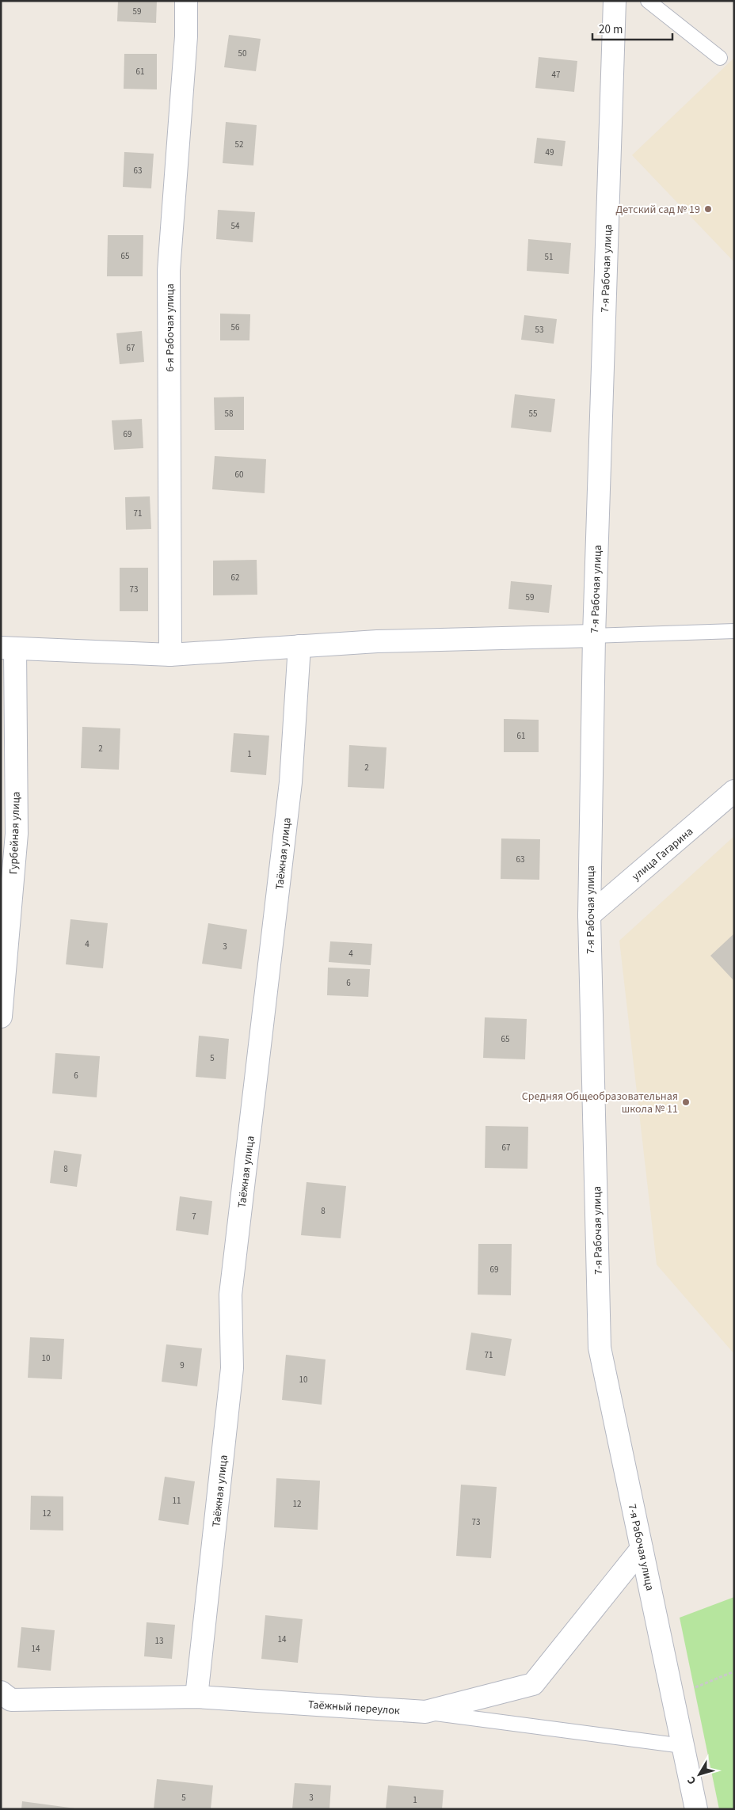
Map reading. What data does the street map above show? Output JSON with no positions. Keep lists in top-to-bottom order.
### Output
{
  "streets": {
    "street": [
      "7-я Рабочая улица",
      "6-я Рабочая улица",
      "Гурбейная улица",
      "Таёжная улица",
      "улица Гагарина",
      "Таёжный переулок"
    ]
  },
  "crossings": [
    ["7-я Рабочая улица", "улица Гагарина"],
    ["7-я Рабочая улица", "Таёжный переулок"],
    ["Таёжная улица", "Таёжный переулок"]
  ],
  "places": ["Детский сад № 19", "Средняя Общеобразовательная школа № 11"],
  "house_numbers": [
    "59",
    "50",
    "61",
    "47",
    "52",
    "49",
    "63",
    "54",
    "65",
    "51",
    "56",
    "53",
    "67",
    "58",
    "55",
    "69",
    "60",
    "71",
    "62",
    "73",
    "59",
    "61",
    "2",
    "1",
    "2",
    "63",
    "4",
    "3",
    "4",
    "6",
    "65",
    "5",
    "6",
    "67",
    "8",
    "8",
    "7",
    "69",
    "71",
    "10",
    "9",
    "10",
    "11",
    "12",
    "12",
    "73",
    "14",
    "13",
    "14",
    "5",
    "3",
    "1"
  ],
  "scale_bar": "20 m",
  "north": "bottom left"
}
